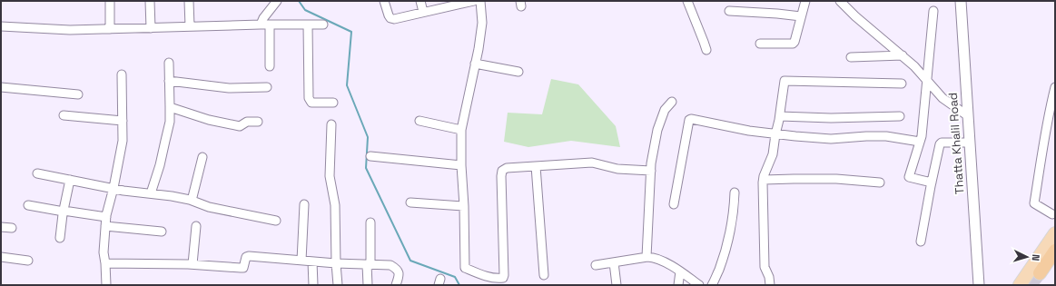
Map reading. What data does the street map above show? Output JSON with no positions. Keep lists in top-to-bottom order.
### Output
{
  "streets": {
    "street": ["Thatta Khalil Road"]
  },
  "north": "right"
}
